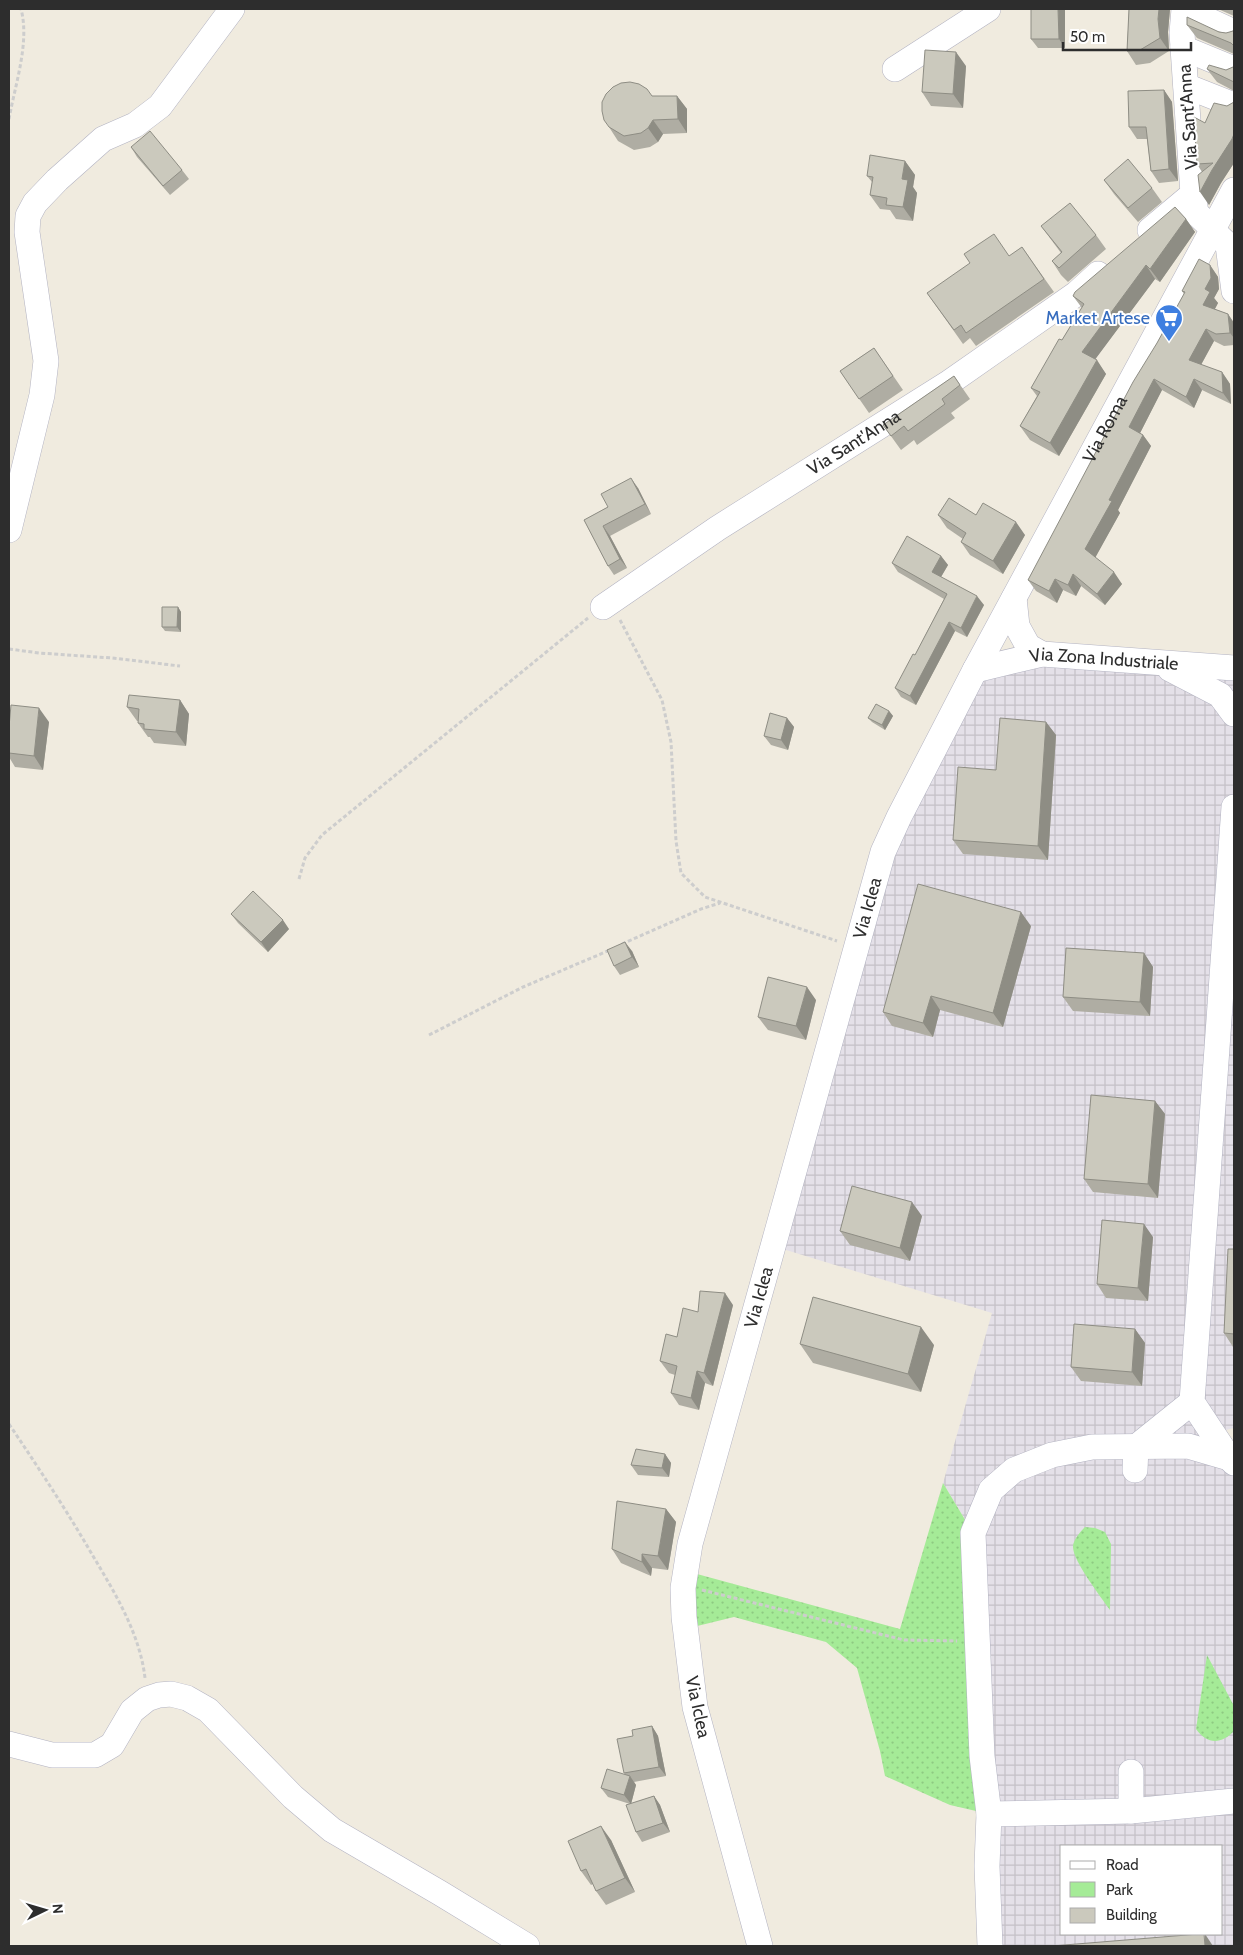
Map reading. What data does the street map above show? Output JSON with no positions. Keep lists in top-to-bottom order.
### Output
{
  "streets": {
    "street": [
      "Via Sant'Anna",
      "Via Roma",
      "Via Zona Industriale",
      "Via Iclea"
    ]
  },
  "crossings": [
    ["Via Sant'Anna", "Via Roma"],
    ["Via Roma", "Via Zona Industriale"],
    ["Via Roma", "Via Iclea"],
    ["Via Zona Industriale", "Via Iclea"]
  ],
  "places": {
    "supermarket": ["Market Artese"]
  },
  "legend": ["Road", "Park", "Building"],
  "scale_bar": "50 m",
  "north": "right"
}
